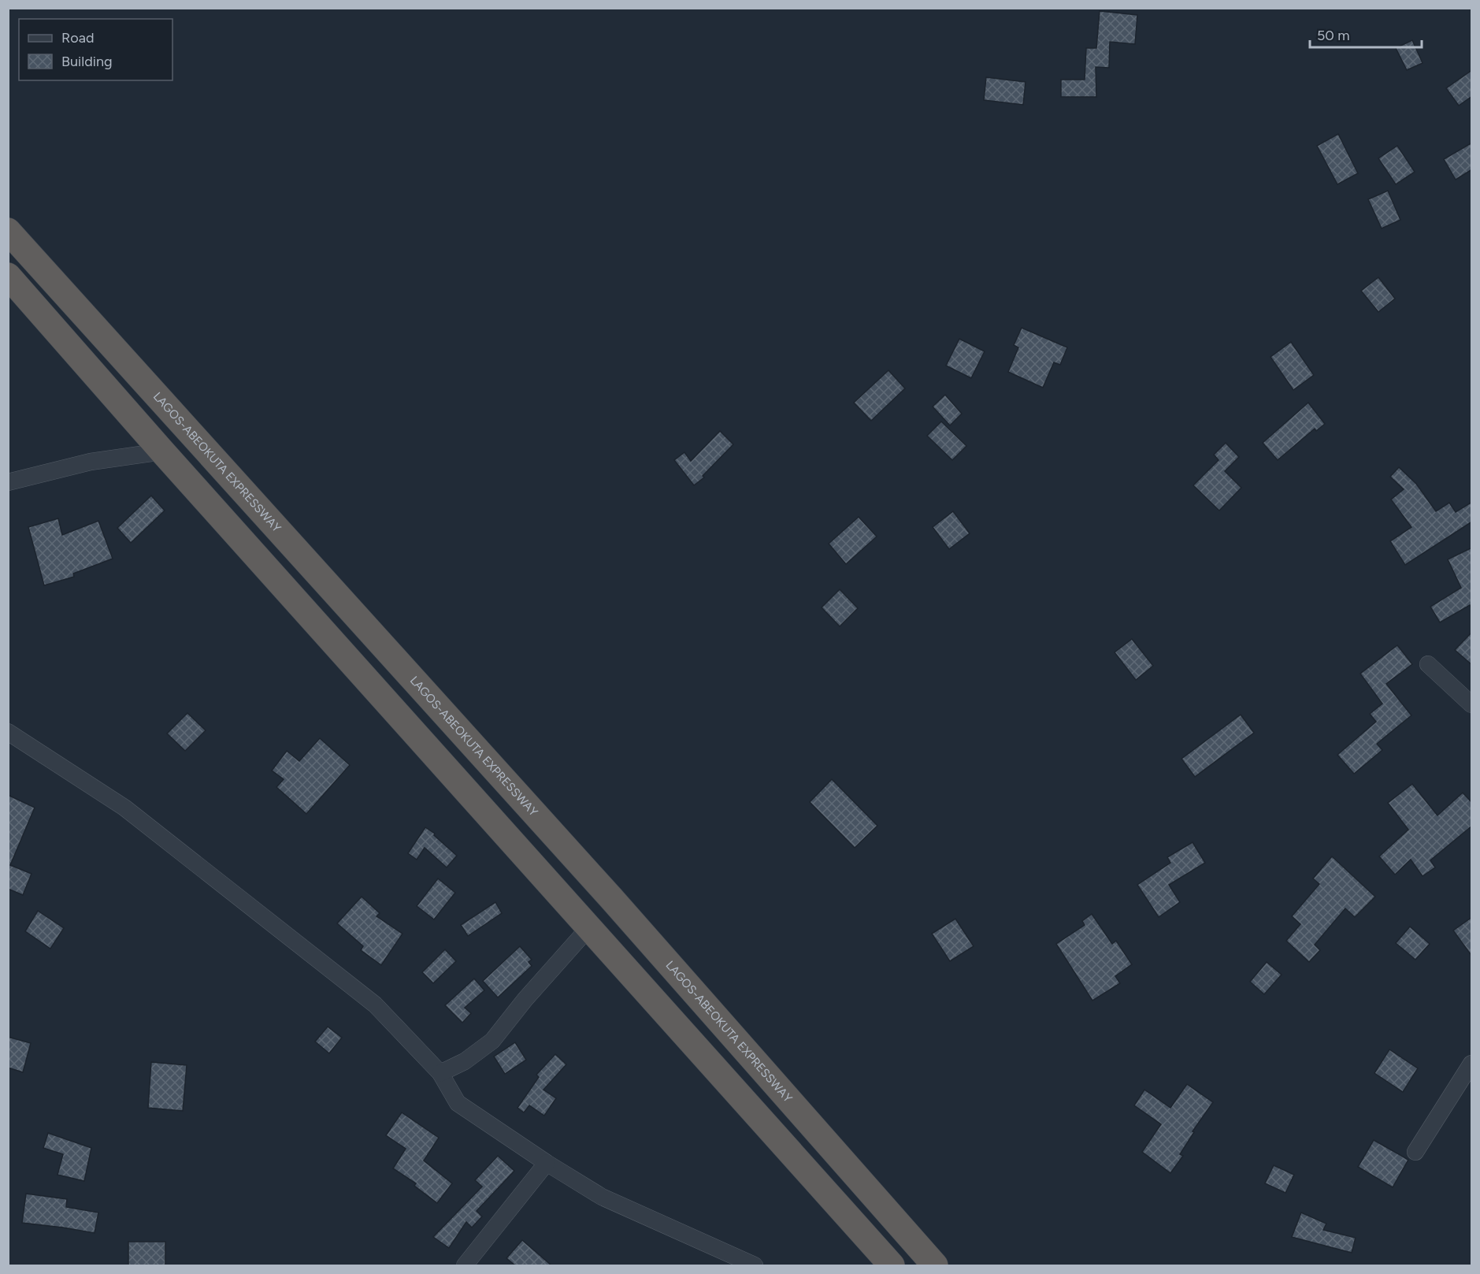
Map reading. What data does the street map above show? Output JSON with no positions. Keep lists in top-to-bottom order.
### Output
{
  "streets": {
    "highway": ["LAGOS-ABEOKUTA EXPRESSWAY"]
  },
  "legend": ["Road", "Building"],
  "scale_bar": "50 m"
}
